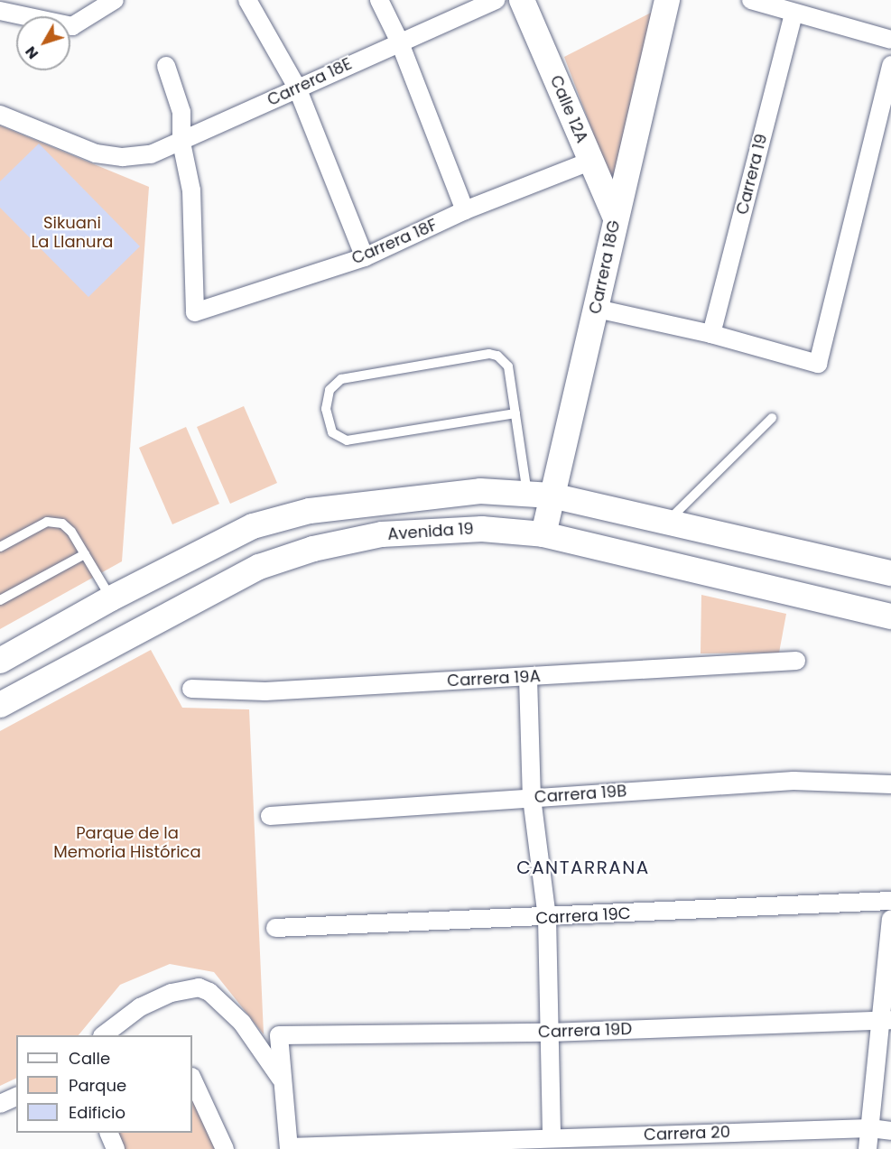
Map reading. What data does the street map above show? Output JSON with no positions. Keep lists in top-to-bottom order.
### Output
{
  "streets": {
    "main road": ["Calle 12A", "Carrera 18G", "Avenida 19"],
    "street": [
      "Carrera 18E",
      "Carrera 19",
      "Carrera 18F",
      "Carrera 19A",
      "Carrera 19B",
      "Carrera 19C",
      "Carrera 19D",
      "Carrera 20"
    ]
  },
  "crossings": [
    ["Carrera 18E", "Carrera 18F"],
    ["Calle 12A", "Carrera 18F"],
    ["Calle 12A", "Carrera 18G"],
    ["Carrera 18G", "Avenida 19"]
  ],
  "districts": ["CANTARRANA"],
  "parks": ["Sikuani La Llanura", "Parque de la Memoria Histórica"],
  "legend": ["Calle", "Parque", "Edificio"],
  "north": "bottom left"
}
